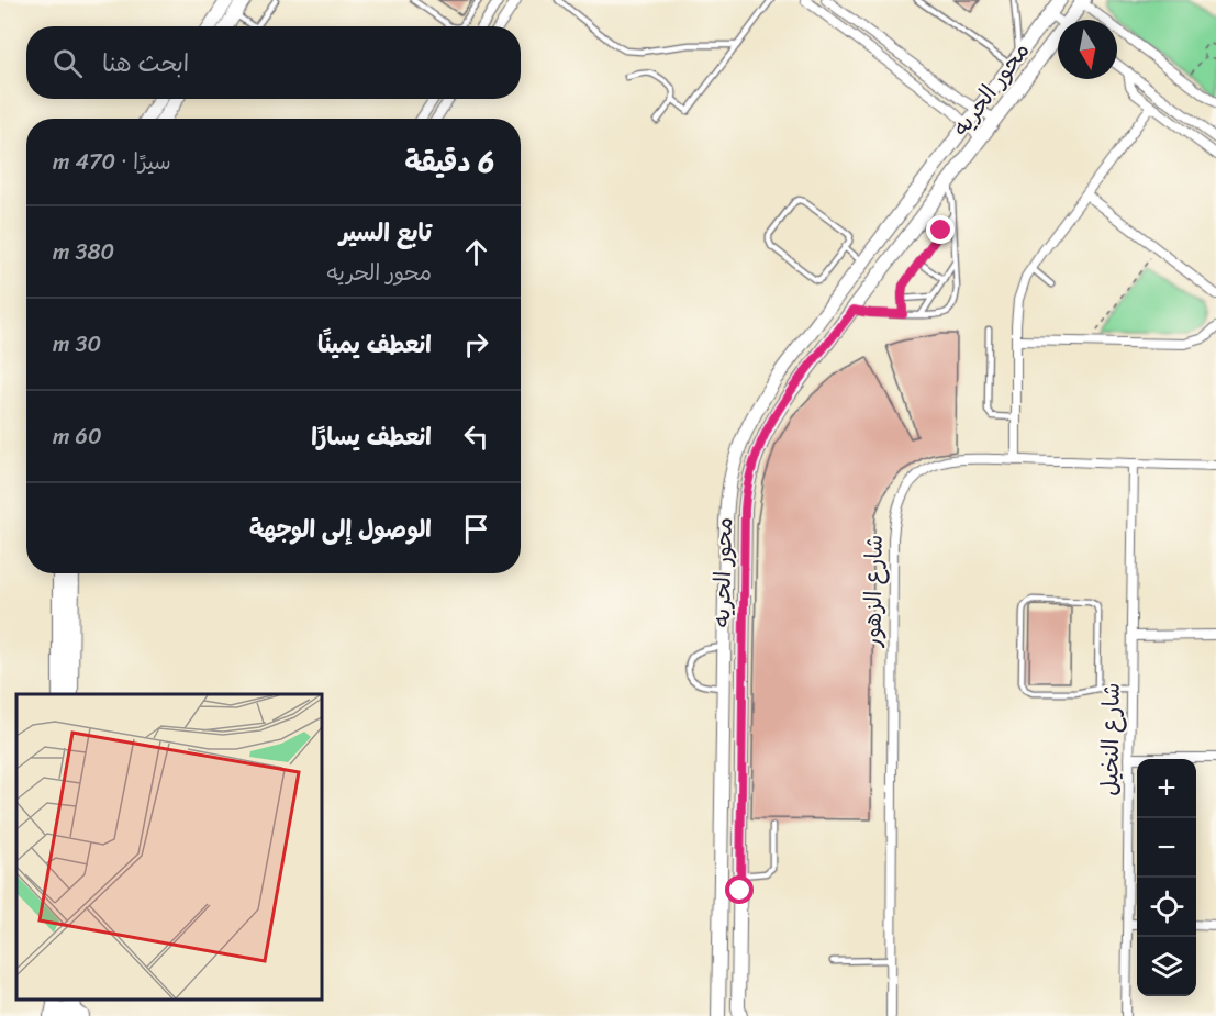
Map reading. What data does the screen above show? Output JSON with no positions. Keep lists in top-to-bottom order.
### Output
{
  "streets": {
    "main road": ["محور الحريه"],
    "street": ["شارع الزهور", "شارع النخيل"]
  },
  "crossings": [
    ["شارع الزهور", "شارع النخيل"]
  ],
  "north": "bottom",
  "page": {
    "search": "ابحث هنا",
    "heading": ["6 دقيقة", "سيرًا · 470 m"],
    "list": [
      ["تابع السير", "محور الحريه", "380 m"],
      ["انعطف يمينًا", "30 m"],
      ["انعطف يسارًا", "60 m"],
      "الوصول إلى الوجهة"
    ],
    "map_buttons": ["+", "−"]
  }
}
